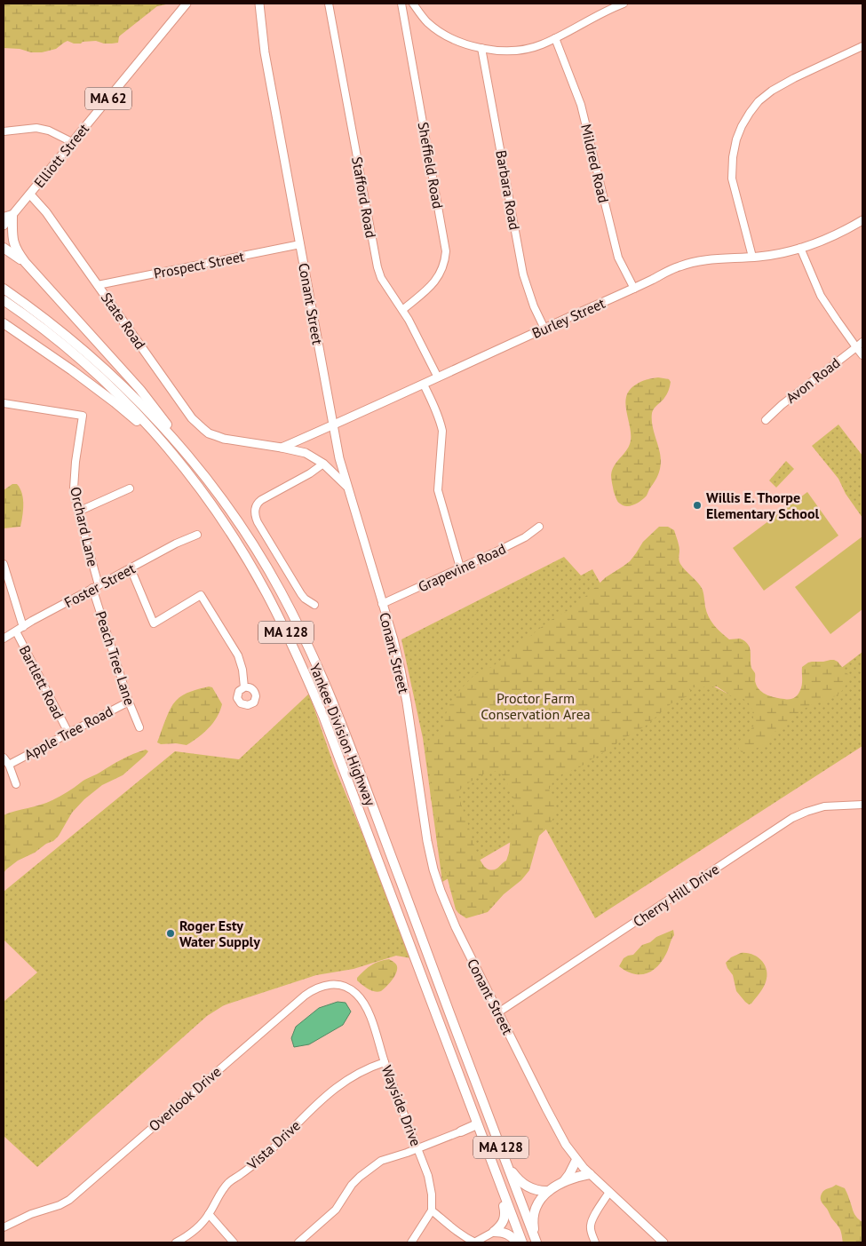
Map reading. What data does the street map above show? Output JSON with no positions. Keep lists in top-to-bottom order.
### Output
{
  "streets": {
    "highway": ["MA 128", "Yankee Division Highway"],
    "main road": [
      "MA 62",
      "Elliott Street",
      "Conant Street",
      "Burley Street",
      "State Road"
    ],
    "street": [
      "Mildred Road",
      "Sheffield Road",
      "Barbara Road",
      "Stafford Road",
      "Prospect Street",
      "Avon Road",
      "Orchard Lane",
      "Grapevine Road",
      "Foster Street",
      "Peach Tree Lane",
      "Bartlett Road",
      "Apple Tree Road",
      "Cherry Hill Drive",
      "Overlook Drive",
      "Wayside Drive",
      "Vista Drive"
    ]
  },
  "crossings": [
    ["Elliott Street", "State Road"],
    ["Mildred Road", "Burley Street"],
    ["Sheffield Road", "Stafford Road"],
    ["Barbara Road", "Burley Street"],
    ["Stafford Road", "Burley Street"],
    ["Prospect Street", "Conant Street"],
    ["Prospect Street", "State Road"],
    ["Conant Street", "Burley Street"],
    ["Conant Street", "State Road"],
    ["Conant Street", "Grapevine Road"],
    ["Conant Street", "Cherry Hill Drive"],
    ["Burley Street", "State Road"],
    ["Orchard Lane", "Foster Street"],
    ["Orchard Lane", "Peach Tree Lane"],
    ["Foster Street", "Peach Tree Lane"],
    ["Foster Street", "Bartlett Road"],
    ["Peach Tree Lane", "Apple Tree Road"],
    ["Bartlett Road", "Apple Tree Road"],
    ["Overlook Drive", "Wayside Drive"],
    ["Wayside Drive", "Vista Drive"]
  ],
  "parks": ["Proctor Farm Conservation Area"],
  "places": ["Willis E. Thorpe Elementary School", "Roger Esty Water Supply"]
}
